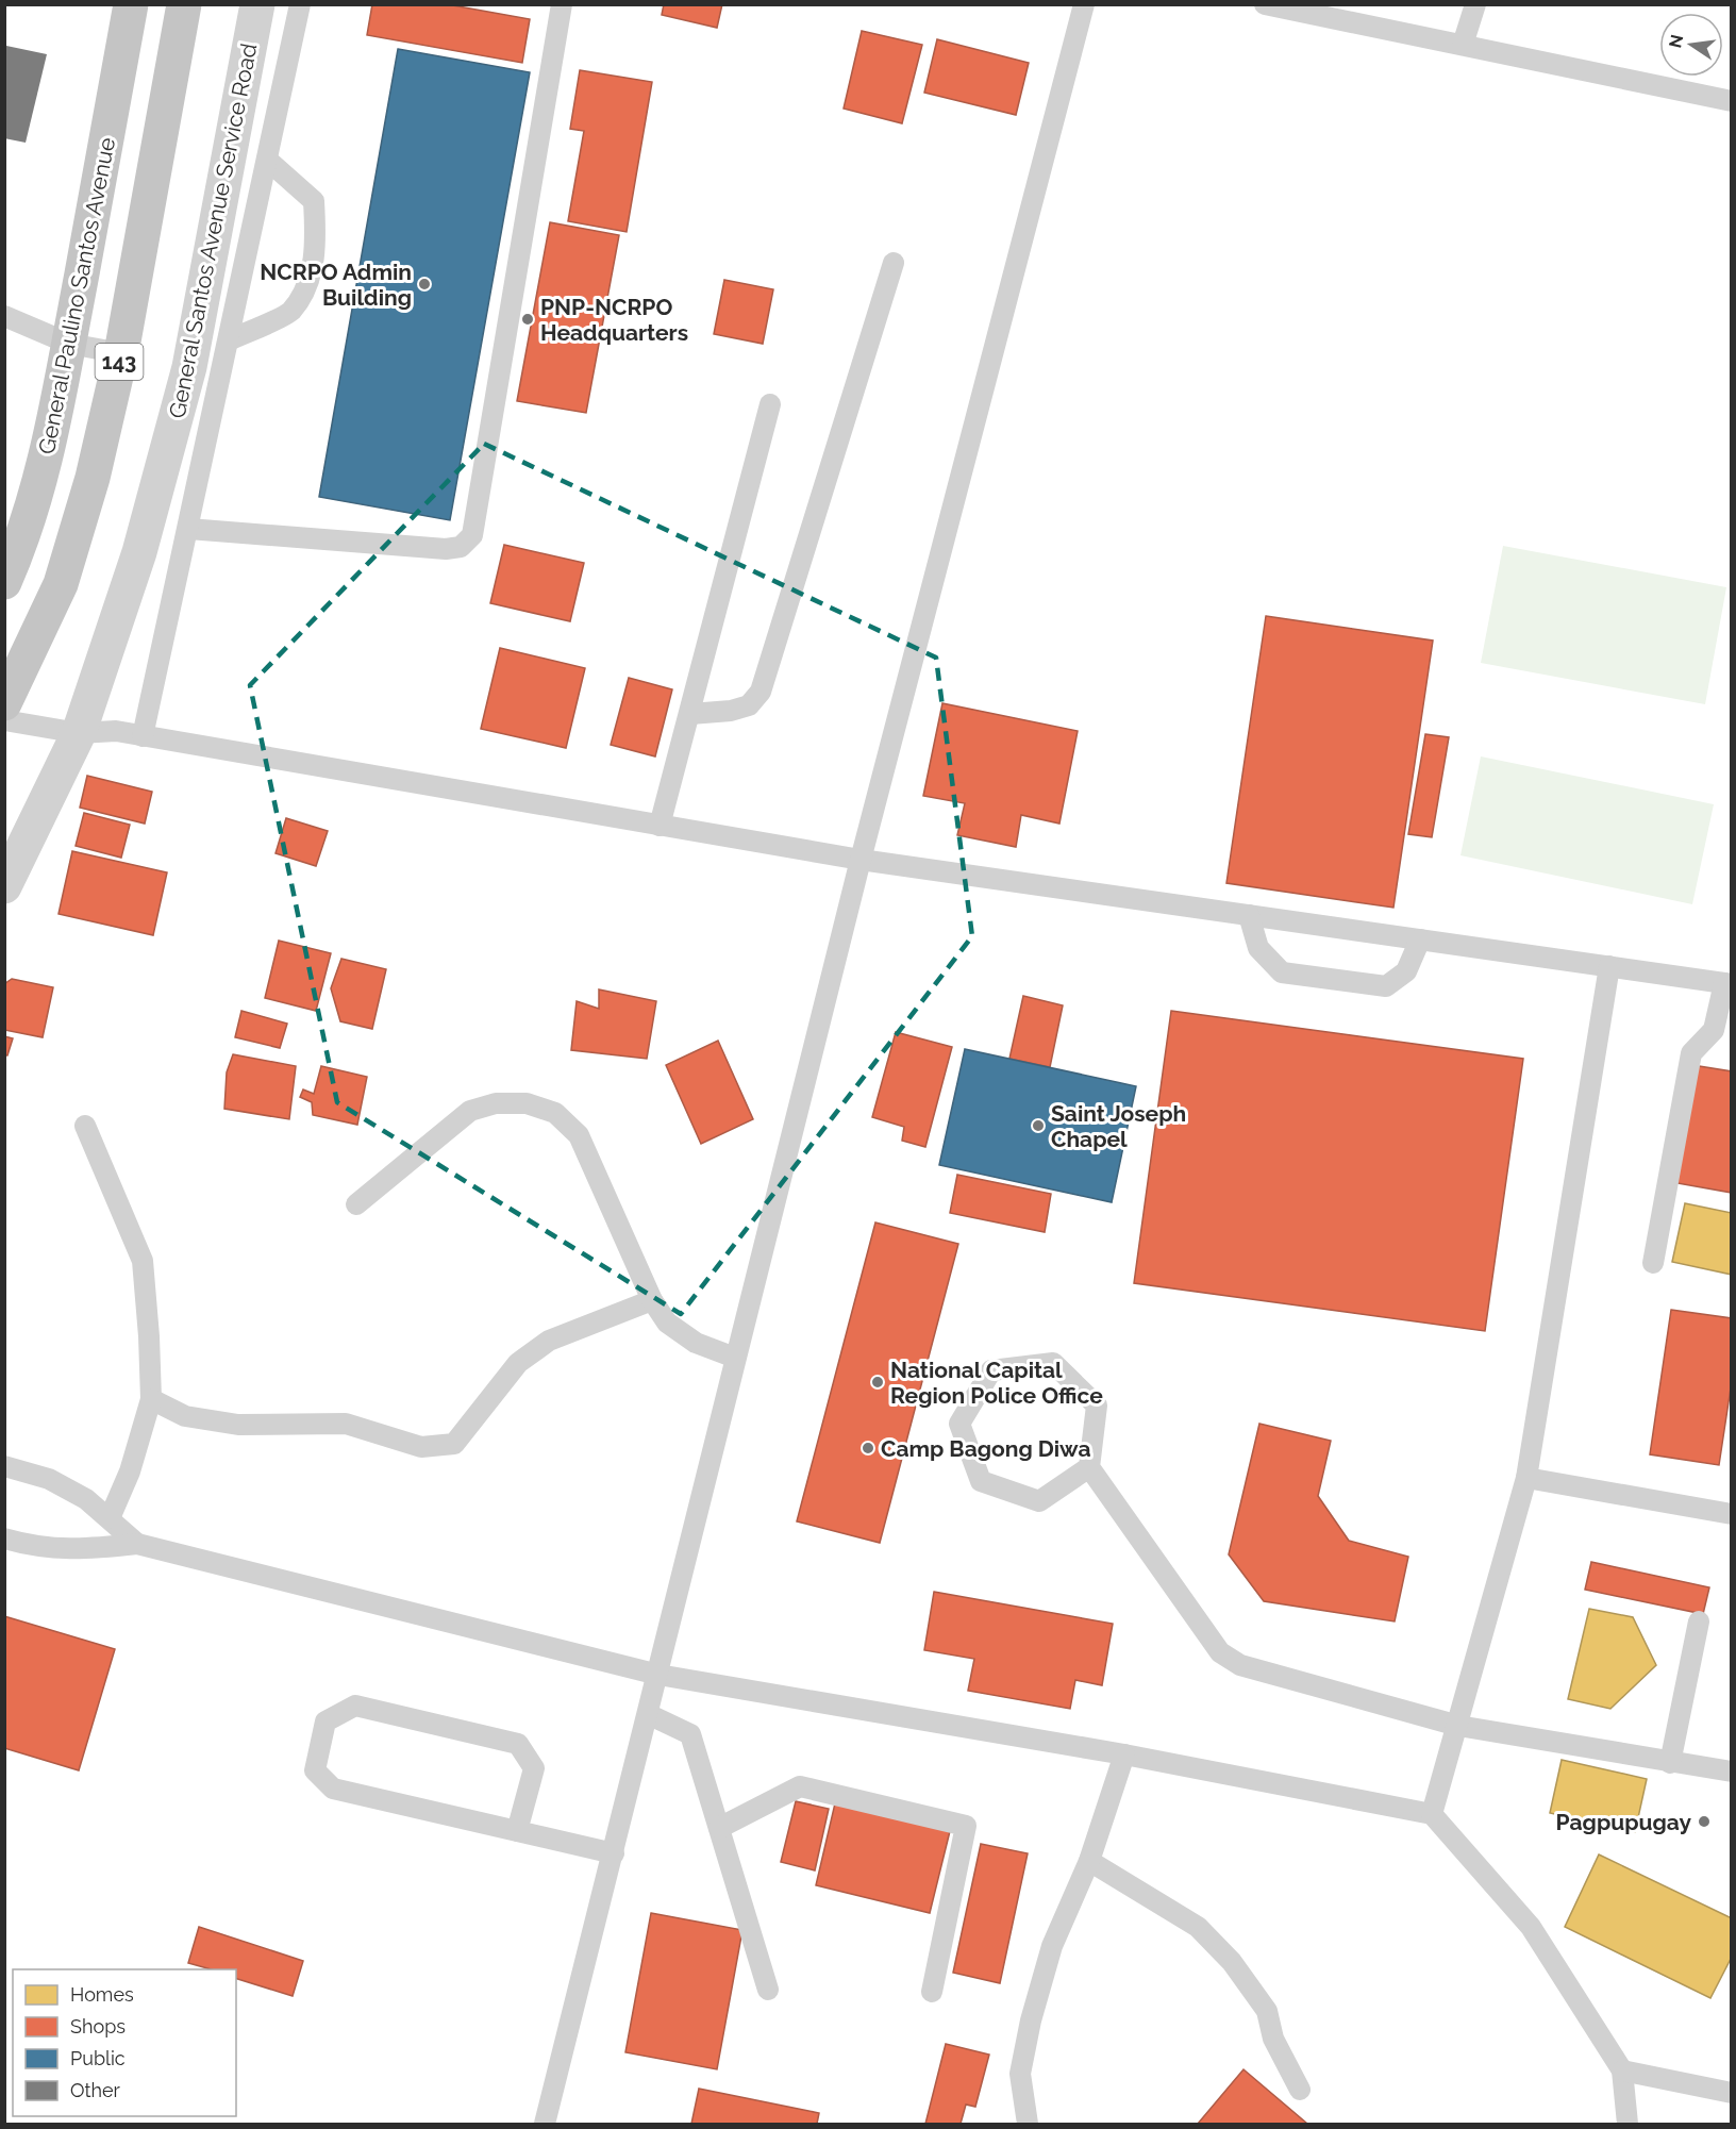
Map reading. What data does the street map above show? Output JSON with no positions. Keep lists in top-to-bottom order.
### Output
{
  "streets": {
    "main road": ["General Paulino Santos Avenue", "143"],
    "street": ["General Santos Avenue Service Road"]
  },
  "places": [
    "NCRPO Admin Building",
    "PNP-NCRPO Headquarters",
    "Saint Joseph Chapel",
    "National Capital Region Police Office",
    "Camp Bagong Diwa",
    "Pagpupugay"
  ],
  "legend": [
    "Homes",
    "Shops",
    "Public",
    "Other"
  ],
  "north": "left"
}
